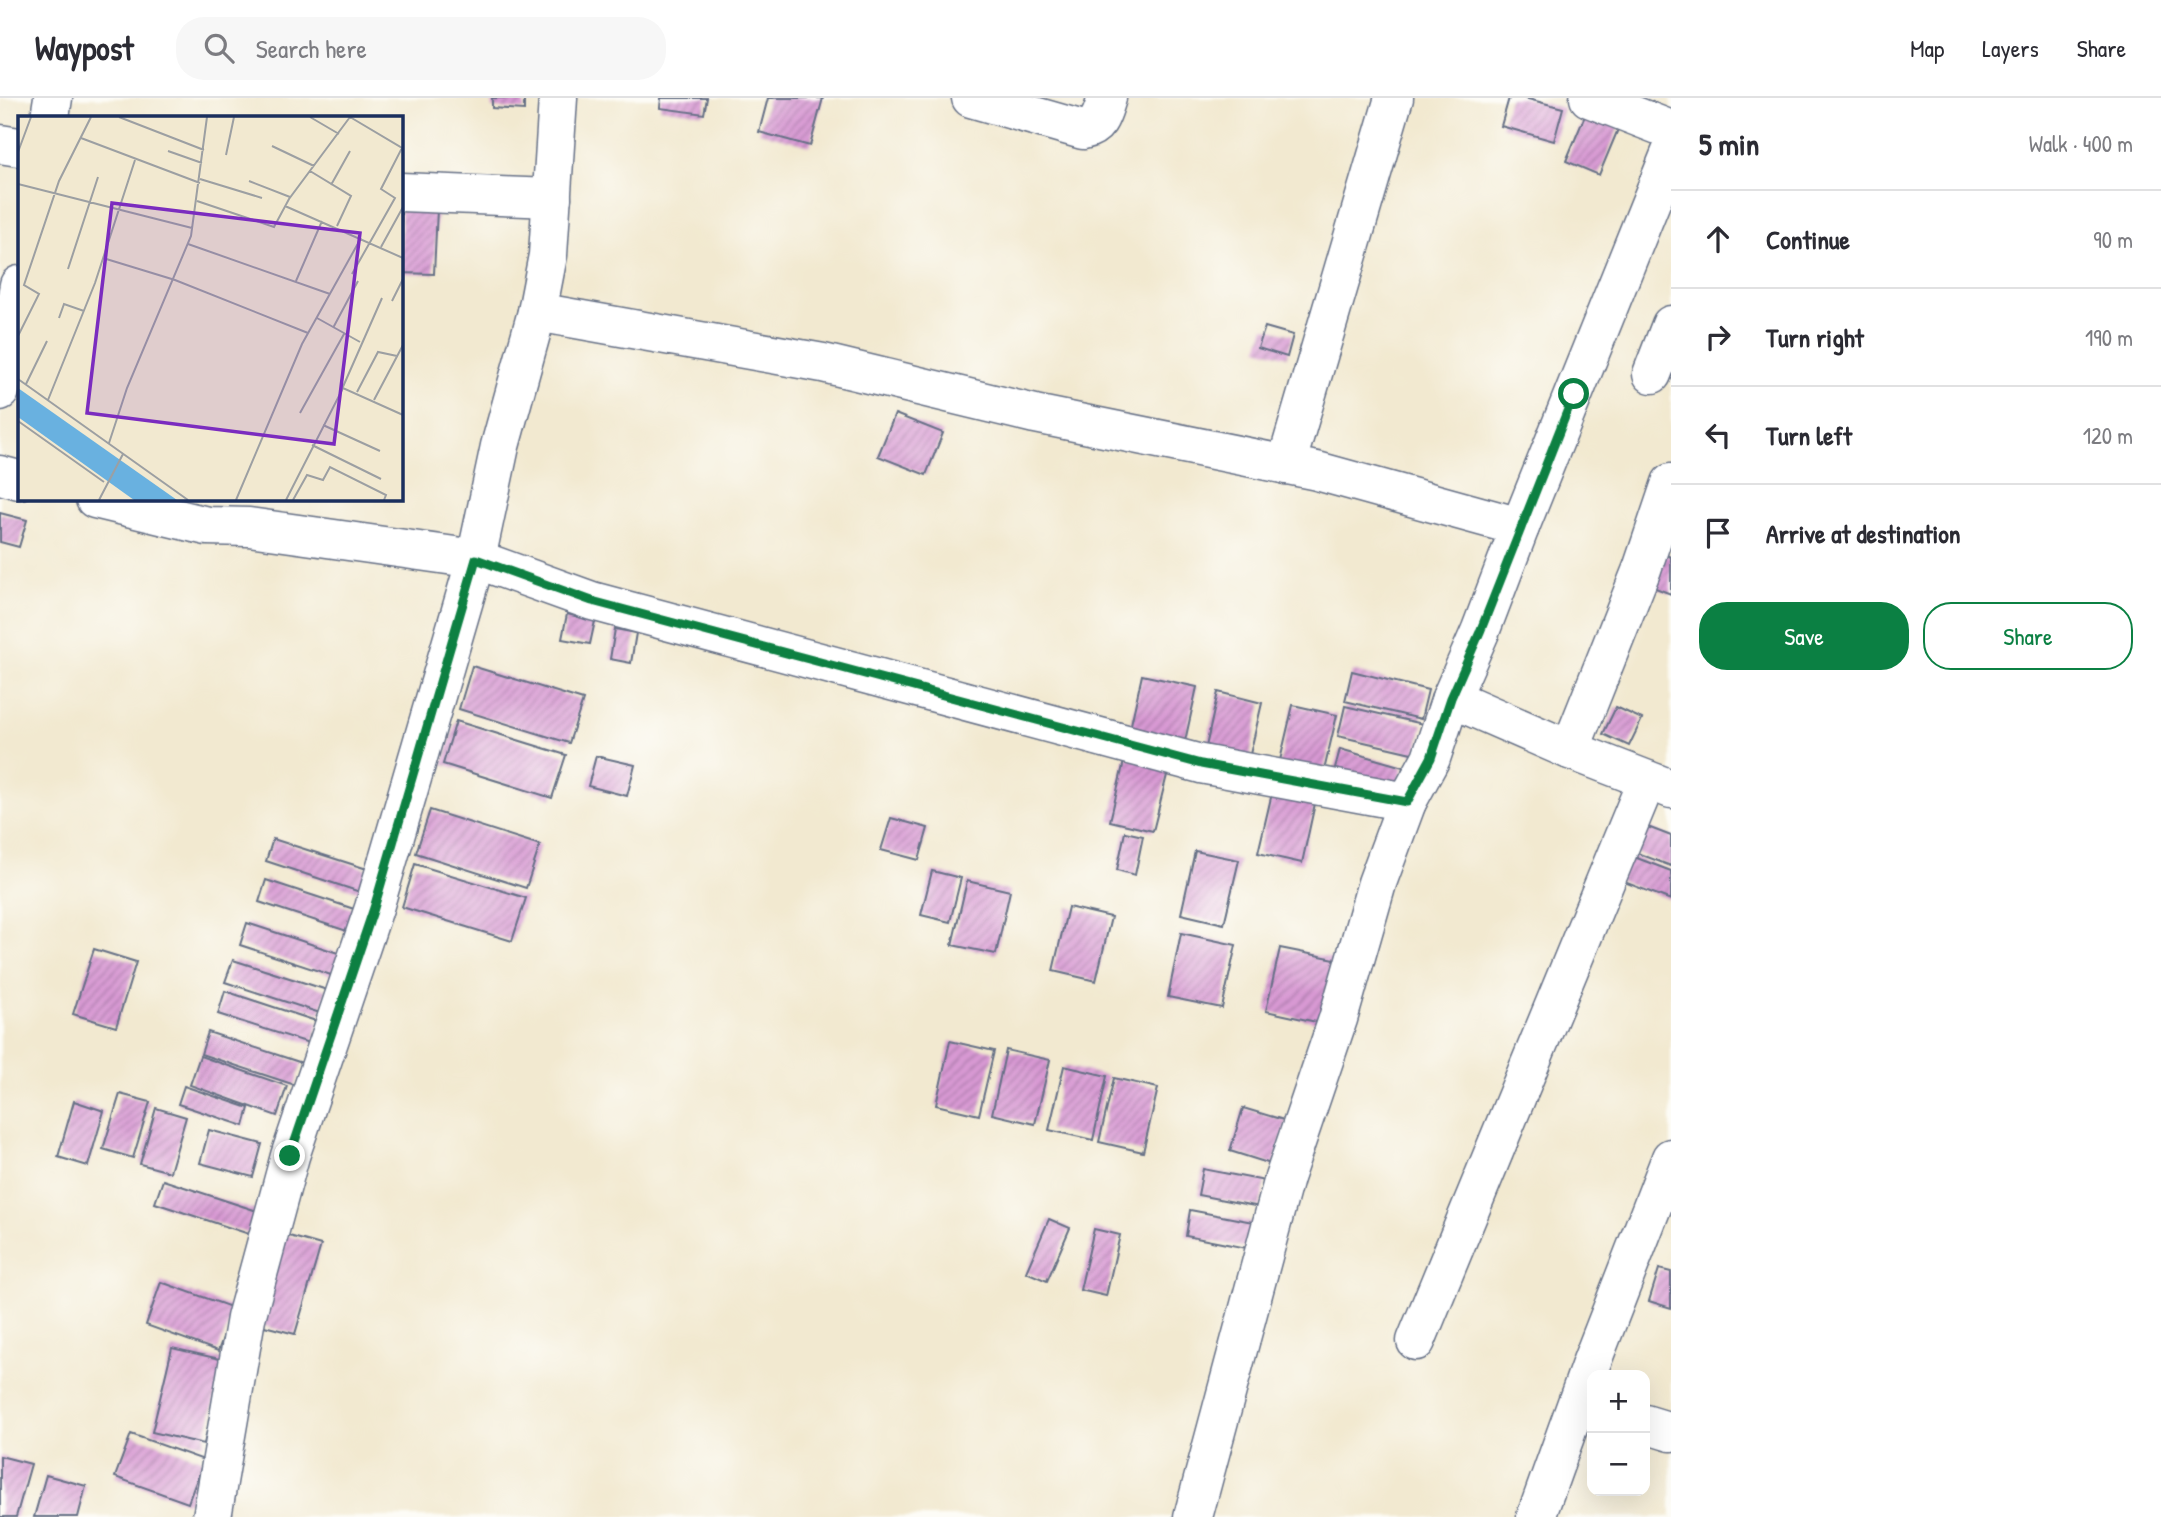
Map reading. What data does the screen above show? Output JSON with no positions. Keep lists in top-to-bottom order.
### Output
{
  "page": {
    "header": "Waypost",
    "search": "Search here",
    "nav": ["Map", "Layers", "Share"],
    "heading": ["5 min", "Walk · 400 m"],
    "list": [
      ["Continue", "90 m"],
      ["Turn right", "190 m"],
      ["Turn left", "120 m"],
      "Arrive at destination"
    ],
    "buttons": ["Save", "Share"],
    "map_buttons": ["+", "−"]
  }
}
